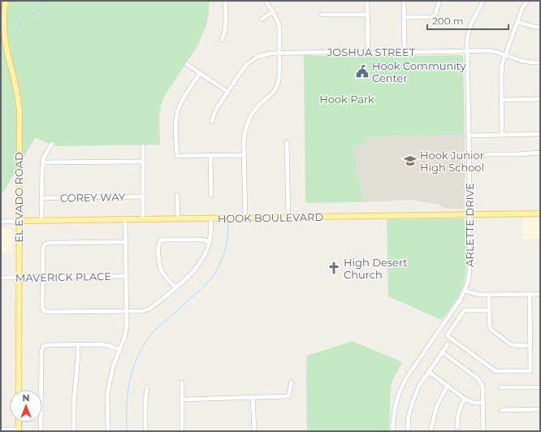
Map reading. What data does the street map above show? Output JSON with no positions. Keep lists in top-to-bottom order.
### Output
{
  "streets": {
    "main road": ["EL EVADO ROAD", "HOOK BOULEVARD"],
    "street": [
      "JOSHUA STREET",
      "COREY WAY",
      "ARLETTE DRIVE",
      "MAVERICK PLACE"
    ]
  },
  "crossings": [
    ["JOSHUA STREET", "ARLETTE DRIVE"],
    ["EL EVADO ROAD", "HOOK BOULEVARD"],
    ["EL EVADO ROAD", "MAVERICK PLACE"],
    ["HOOK BOULEVARD", "ARLETTE DRIVE"]
  ],
  "parks": ["Hook Park"],
  "places": {
    "public building": ["Hook Community Center"],
    "school or university": ["Hook Junior High School"],
    "church": ["High Desert Church"]
  },
  "scale_bar": "200 m",
  "north": "top"
}
